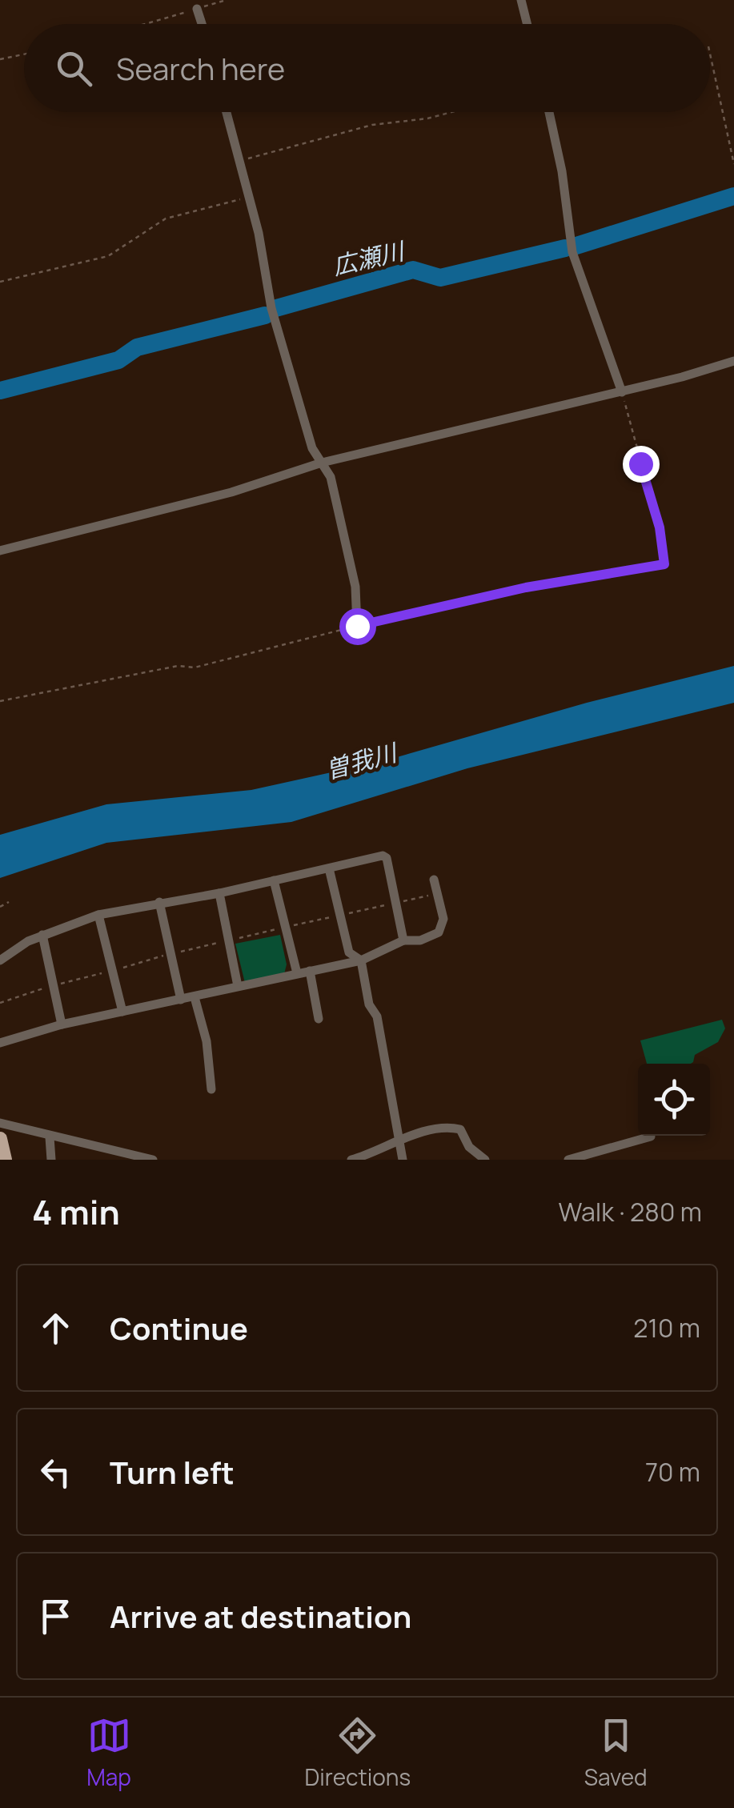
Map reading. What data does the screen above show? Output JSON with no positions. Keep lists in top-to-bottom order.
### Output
{
  "water": ["広瀬川", "曽我川"],
  "page": {
    "search": "Search here",
    "heading": ["4 min", "Walk · 280 m"],
    "list": [
      ["Continue", "210 m"],
      ["Turn left", "70 m"],
      "Arrive at destination"
    ],
    "nav": ["Map", "Directions", "Saved"]
  }
}
